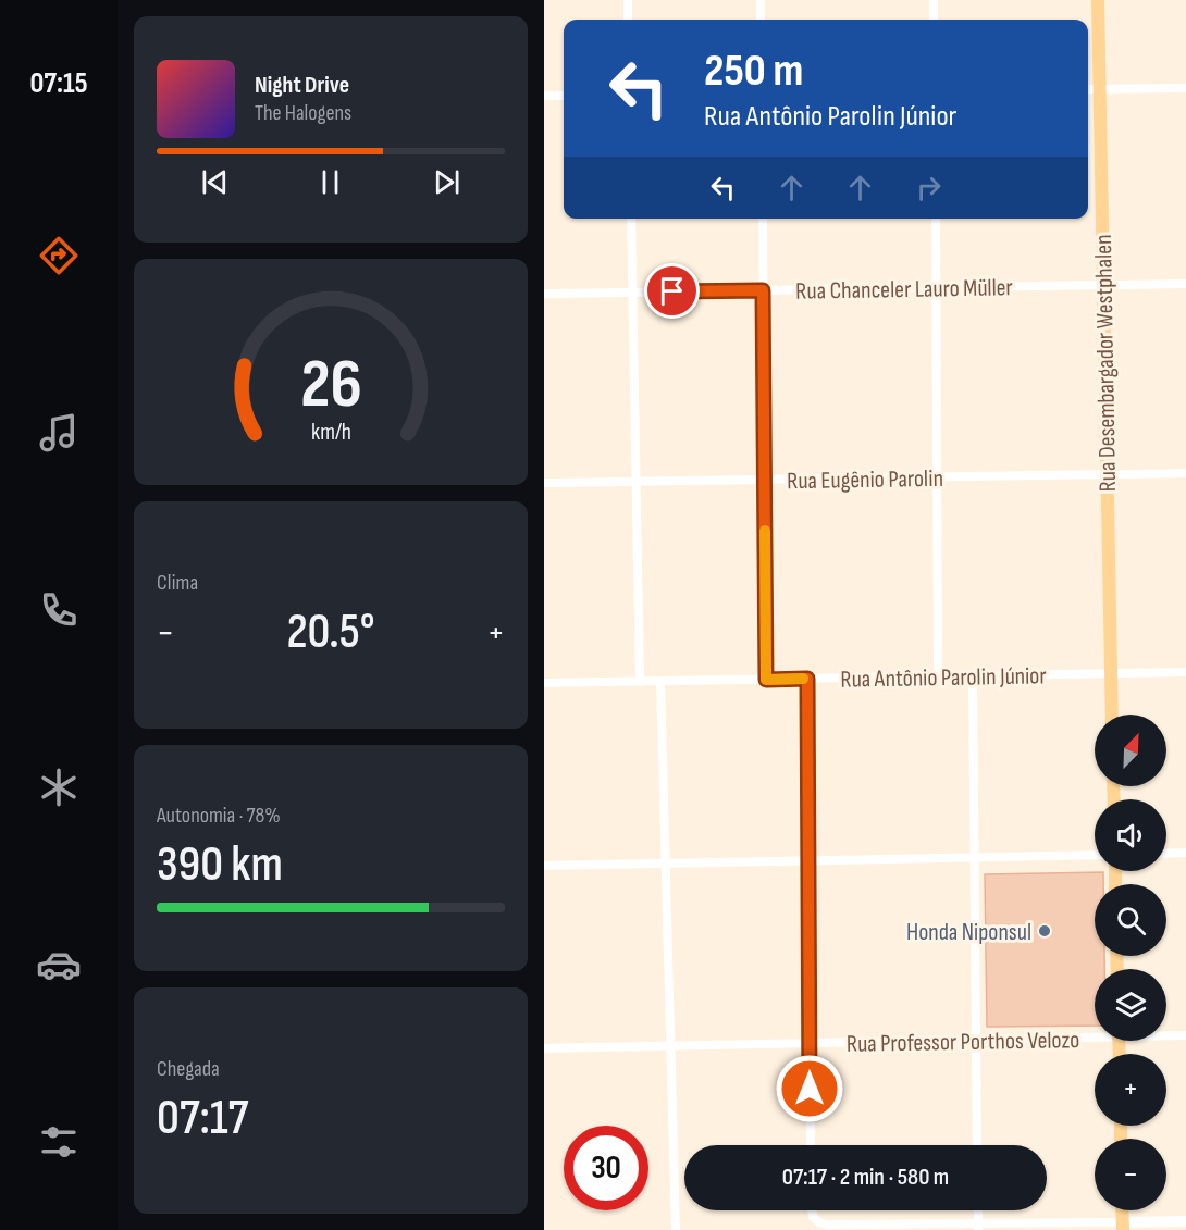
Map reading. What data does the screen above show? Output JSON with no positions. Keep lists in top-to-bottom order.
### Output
{
  "streets": {
    "main road": ["Rua Desembargador Westphalen"],
    "street": [
      "Rua Chanceler Lauro Müller",
      "Rua Eugênio Parolin",
      "Rua Antônio Parolin Júnior",
      "Rua Professor Porthos Velozo"
    ]
  },
  "crossings": [
    ["Rua Chanceler Lauro Müller", "Rua Desembargador Westphalen"],
    ["Rua Desembargador Westphalen", "Rua Eugênio Parolin"],
    ["Rua Desembargador Westphalen", "Rua Antônio Parolin Júnior"]
  ],
  "places": ["Honda Niponsul"],
  "north": "top right",
  "page": {
    "tabs": "07:15",
    "turn": ["250 m", "Rua Antônio Parolin Júnior"],
    "song": ["Night Drive", "The Halogens"],
    "tile": [
      "Clima",
      ["Autonomia · 78%", "390 km"],
      ["Chegada", "07:17"]
    ],
    "heat": ["−", "20.5°", "+"],
    "map_buttons": ["+", "−"],
    "limit": "30",
    "trip": "07:17 · 2 min · 580 m",
    "gauge": ["26", "km/h"]
  }
}
